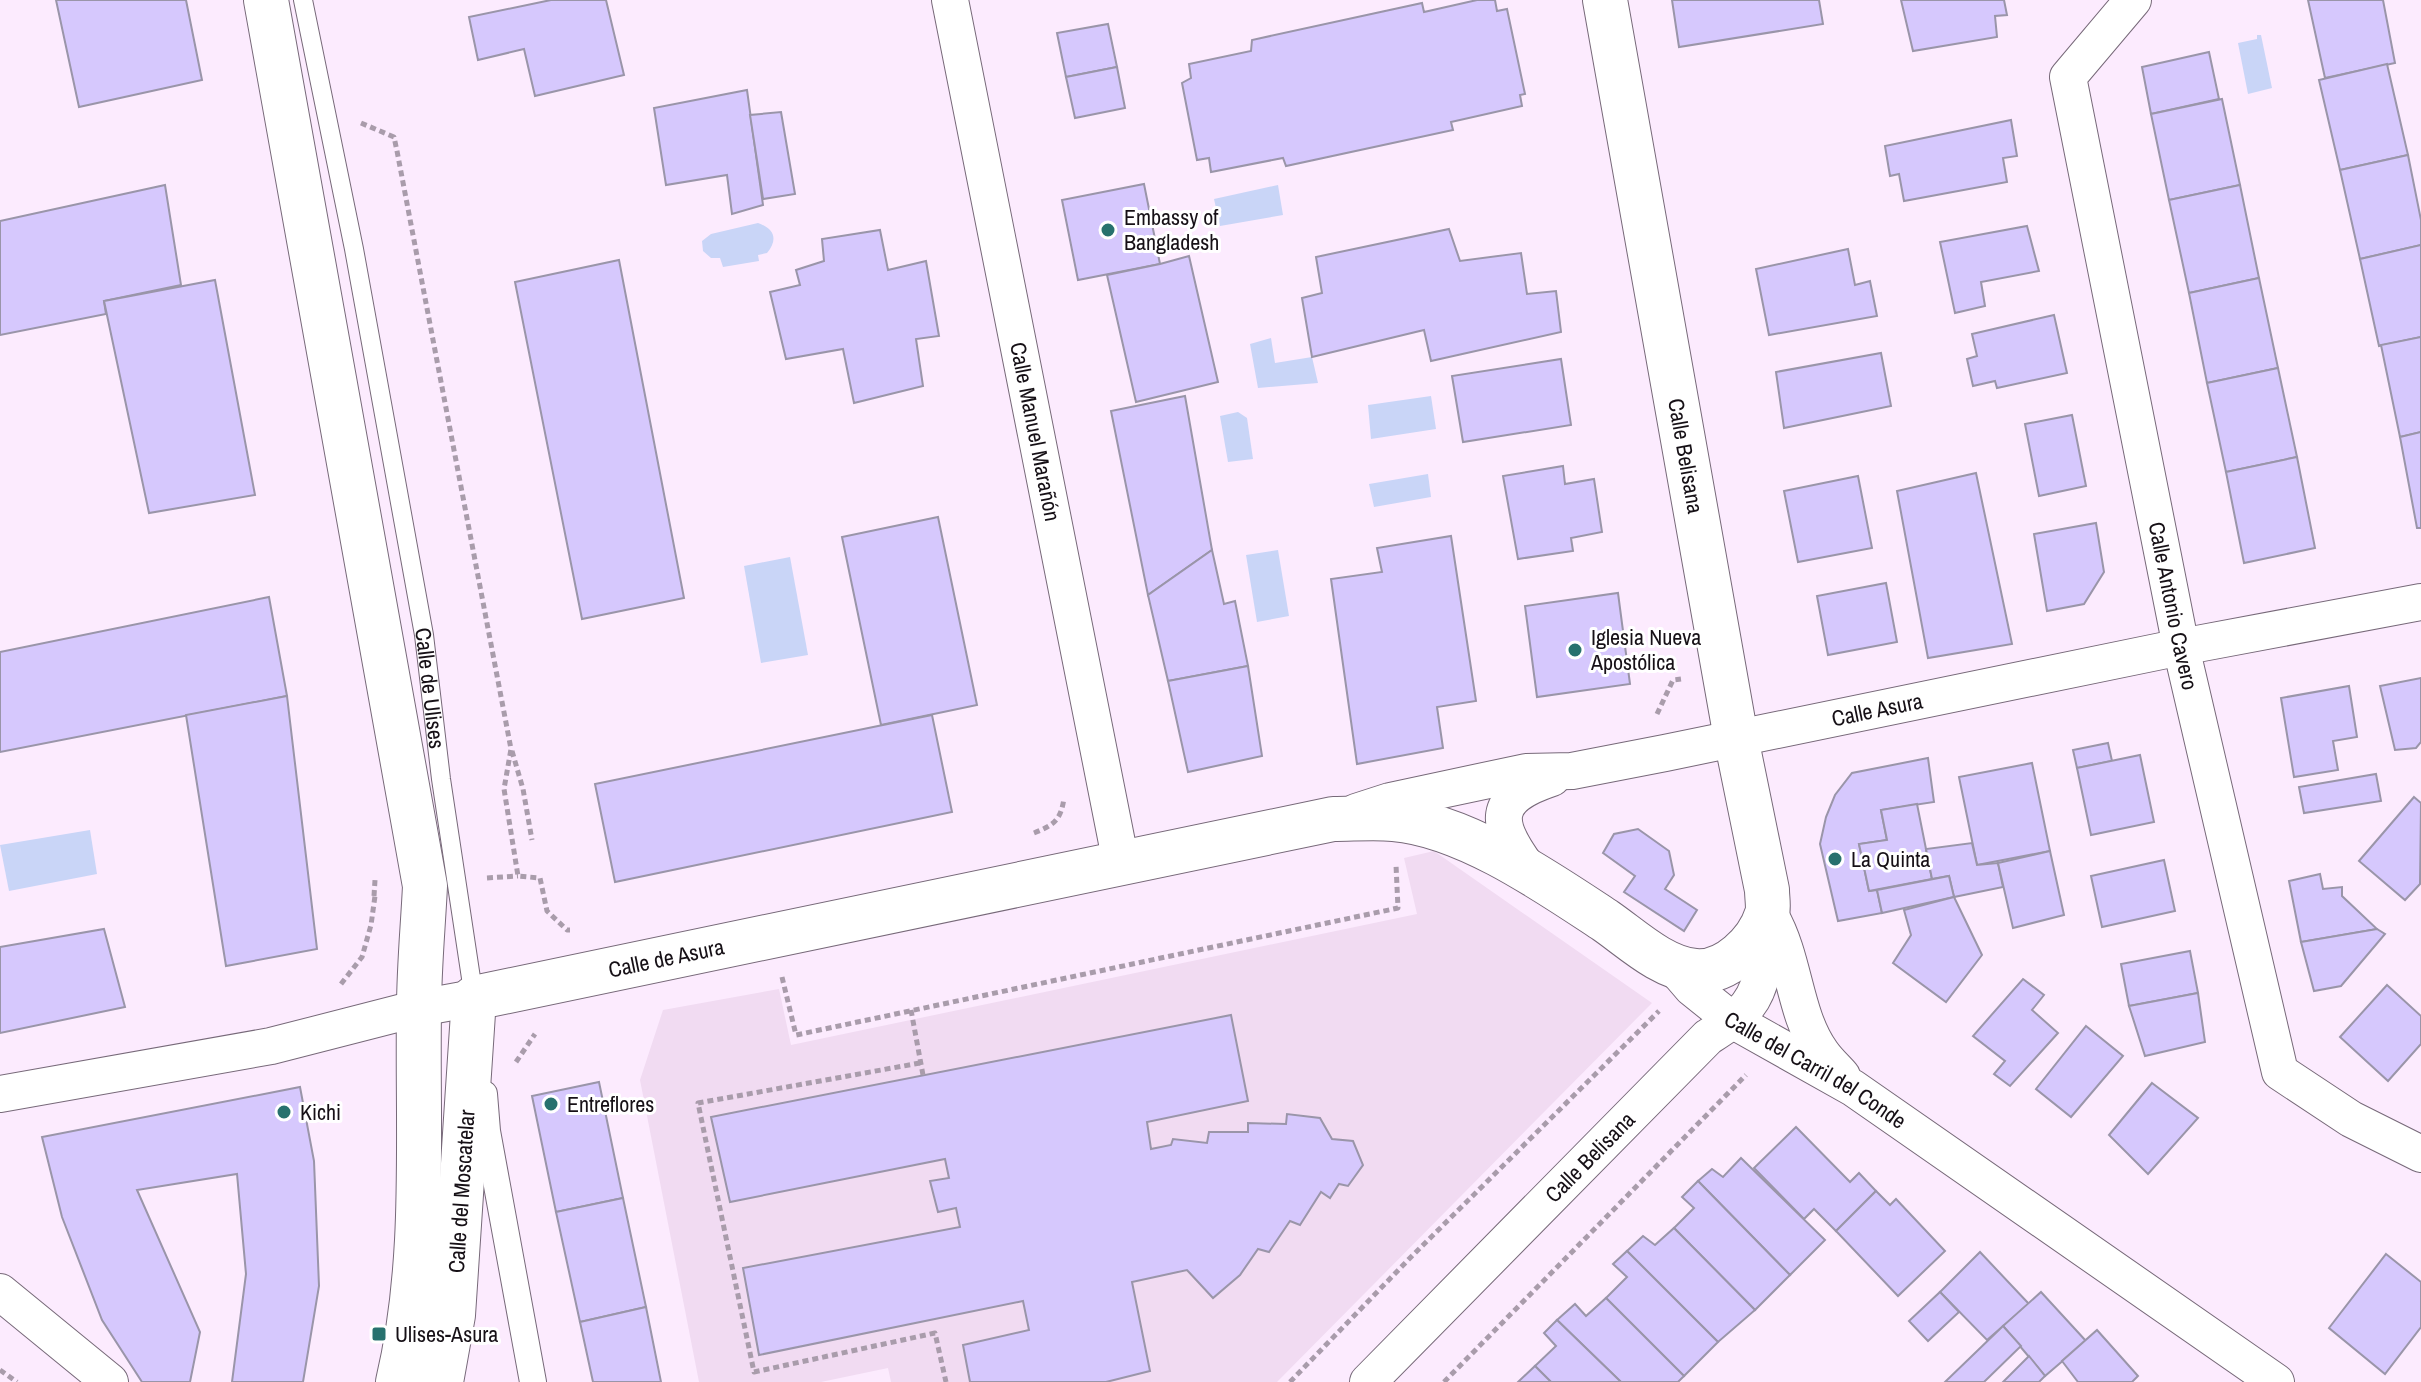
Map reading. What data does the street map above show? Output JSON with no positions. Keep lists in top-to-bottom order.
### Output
{
  "streets": {
    "street": [
      "Calle Manuel Marañón",
      "Calle Belisana",
      "Calle Antonio Cavero",
      "Calle de Ulises",
      "Calle Asura",
      "Calle de Asura",
      "Calle del Carril del Conde",
      "Calle del Moscatelar"
    ]
  },
  "crossings": [
    ["Calle Manuel Marañón", "Calle de Asura"],
    ["Calle Belisana", "Calle Asura"],
    ["Calle Belisana", "Calle del Carril del Conde"],
    ["Calle Antonio Cavero", "Calle Asura"],
    ["Calle de Ulises", "Calle de Asura"],
    ["Calle de Ulises", "Calle del Moscatelar"],
    ["Calle Asura", "Calle de Asura"],
    ["Calle Asura", "Calle del Carril del Conde"],
    ["Calle de Asura", "Calle del Carril del Conde"],
    ["Calle de Asura", "Calle del Moscatelar"]
  ],
  "places": {
    "other": [
      "Embassy of Bangladesh",
      "Iglesia Nueva Apostólica",
      "La Quinta",
      "Entreflores",
      "Kichi"
    ],
    "transit": ["Ulises-Asura"]
  }
}
